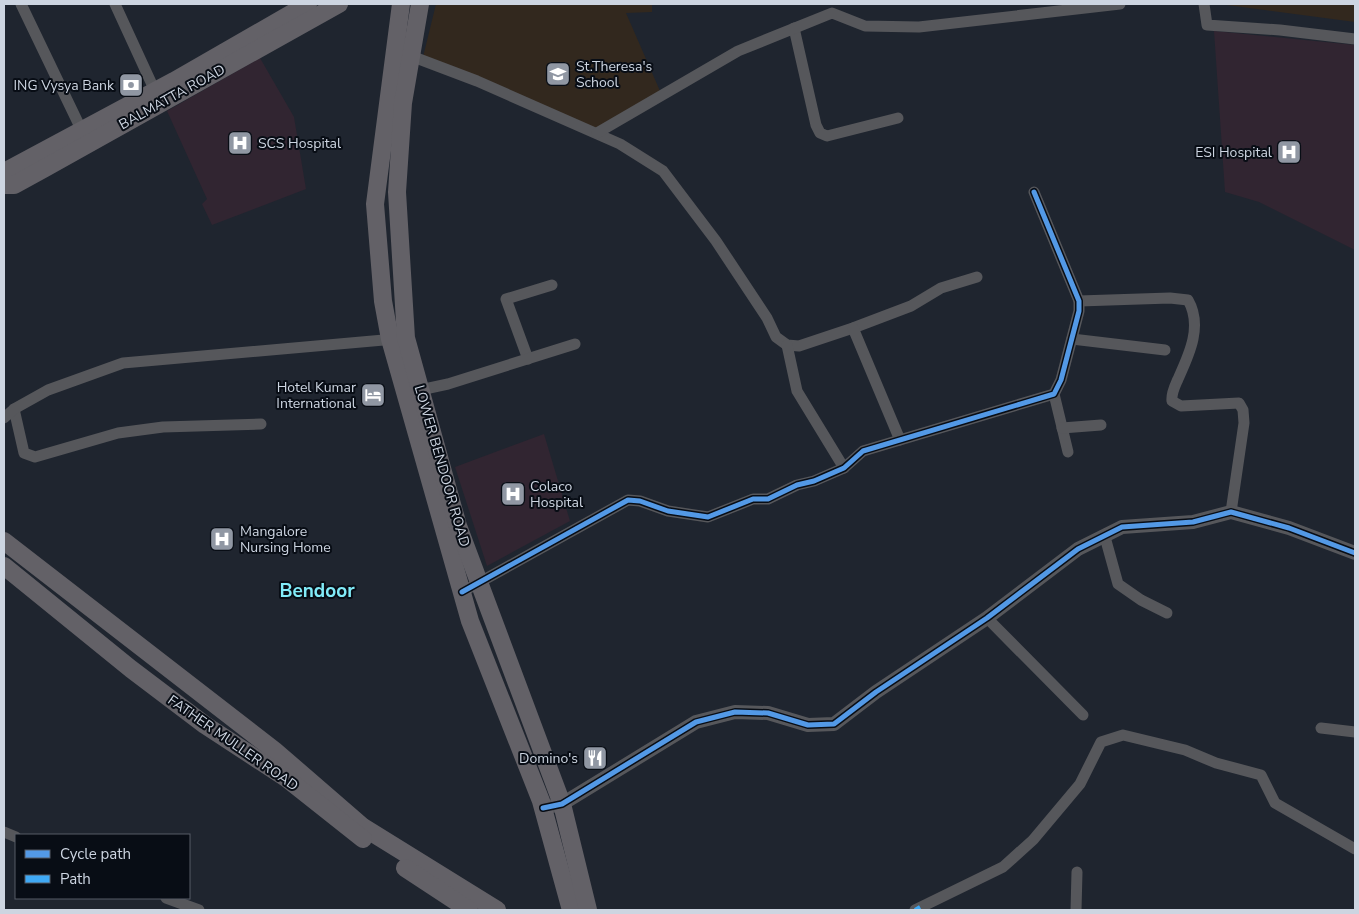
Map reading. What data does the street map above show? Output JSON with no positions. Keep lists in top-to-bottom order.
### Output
{
  "streets": {
    "main road": ["BALMATTA ROAD", "LOWER BENDOOR ROAD", "FATHER MULLER ROAD"]
  },
  "districts": ["Bendoor"],
  "places": {
    "school or university": ["St.Theresa's School"],
    "bank": ["ING Vysya Bank"],
    "hospital": [
      "SCS Hospital",
      "ESI Hospital",
      "Colaco Hospital",
      "Mangalore Nursing Home"
    ],
    "hotel": ["Hotel Kumar International"],
    "restaurant": ["Domino's"]
  },
  "legend": ["Cycle path", "Path"]
}
